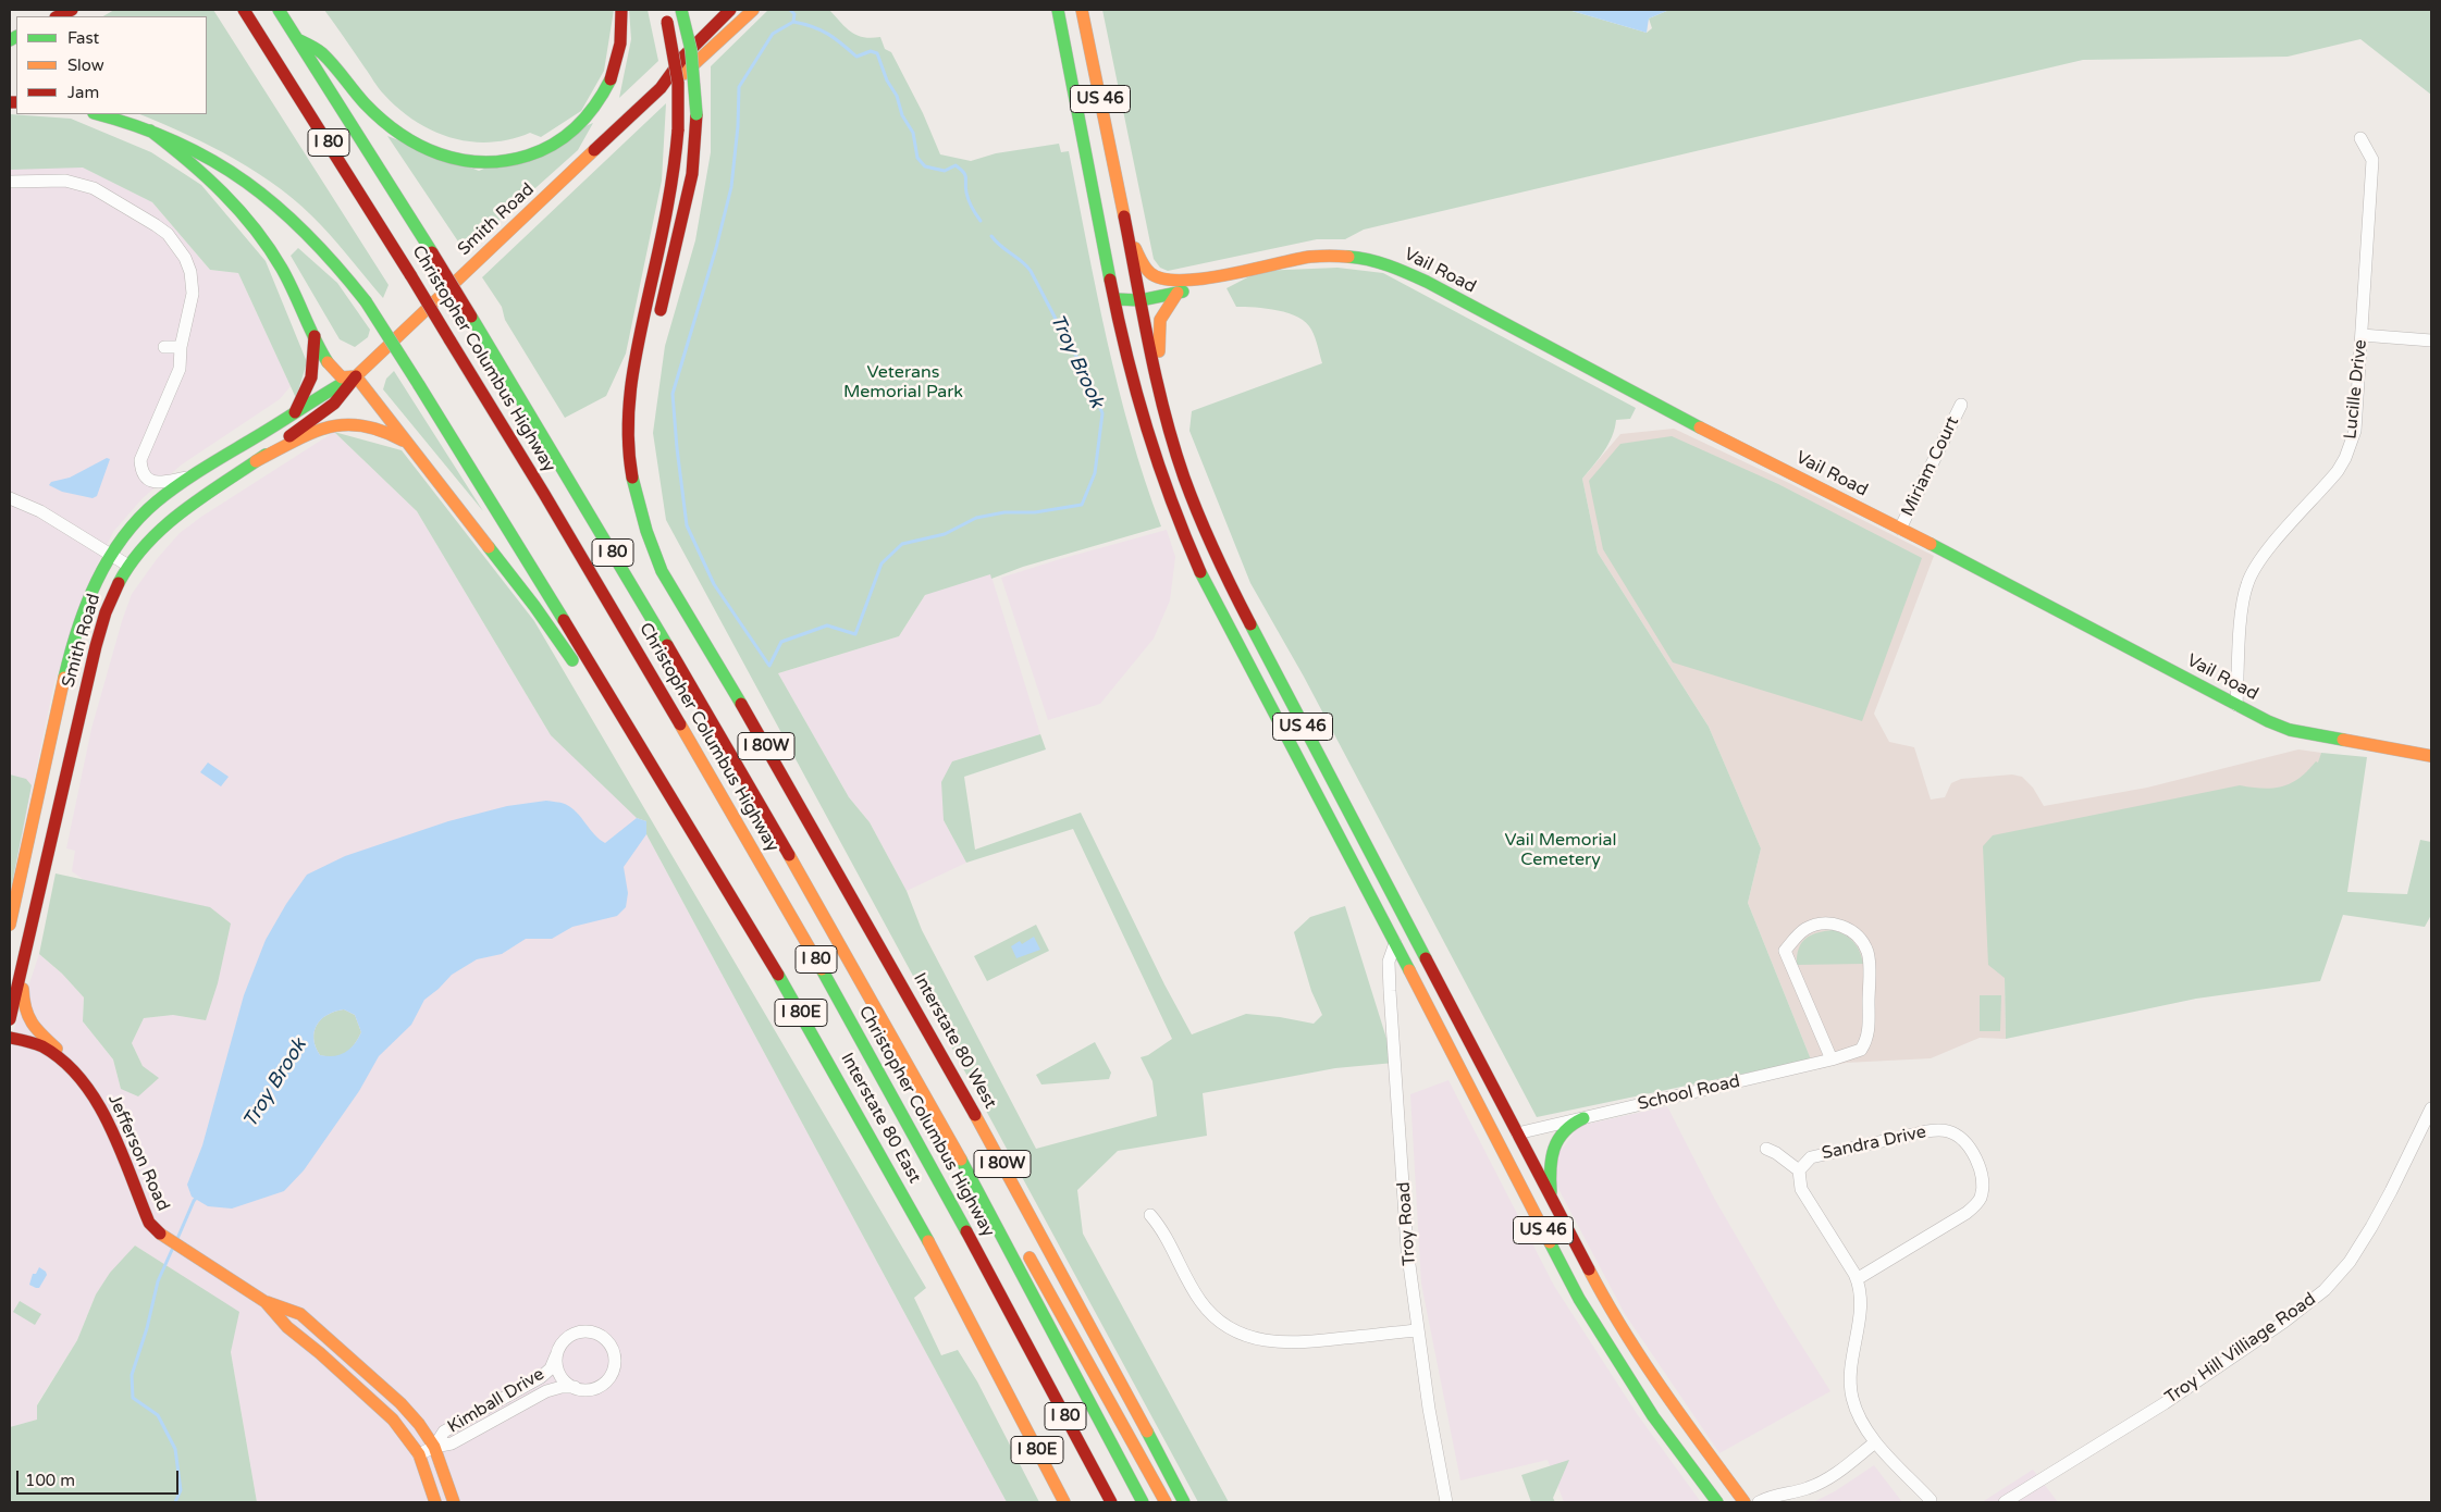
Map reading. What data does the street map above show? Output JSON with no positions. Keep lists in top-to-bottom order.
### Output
{
  "streets": {
    "main road": [
      "US 46",
      "I 80",
      "Smith Road",
      "Vail Road",
      "Christopher Columbus Highway",
      "I 80W",
      "I 80E",
      "Interstate 80 West",
      "Interstate 80 East",
      "Jefferson Road"
    ],
    "street": [
      "Lucille Drive",
      "Miriam Court",
      "School Road",
      "Sandra Drive",
      "Troy Road",
      "Troy Hill Villiage Road",
      "Kimball Drive"
    ]
  },
  "crossings": [
    ["US 46", "Vail Road"],
    ["US 46", "School Road"],
    ["US 46", "Troy Road"],
    ["Vail Road", "Lucille Drive"],
    ["Vail Road", "Miriam Court"],
    ["Jefferson Road", "Kimball Drive"]
  ],
  "water": ["Troy Brook"],
  "parks": ["Veterans Memorial Park", "Vail Memorial Cemetery"],
  "legend": ["Fast", "Slow", "Jam"],
  "scale_bar": "100 m"
}
